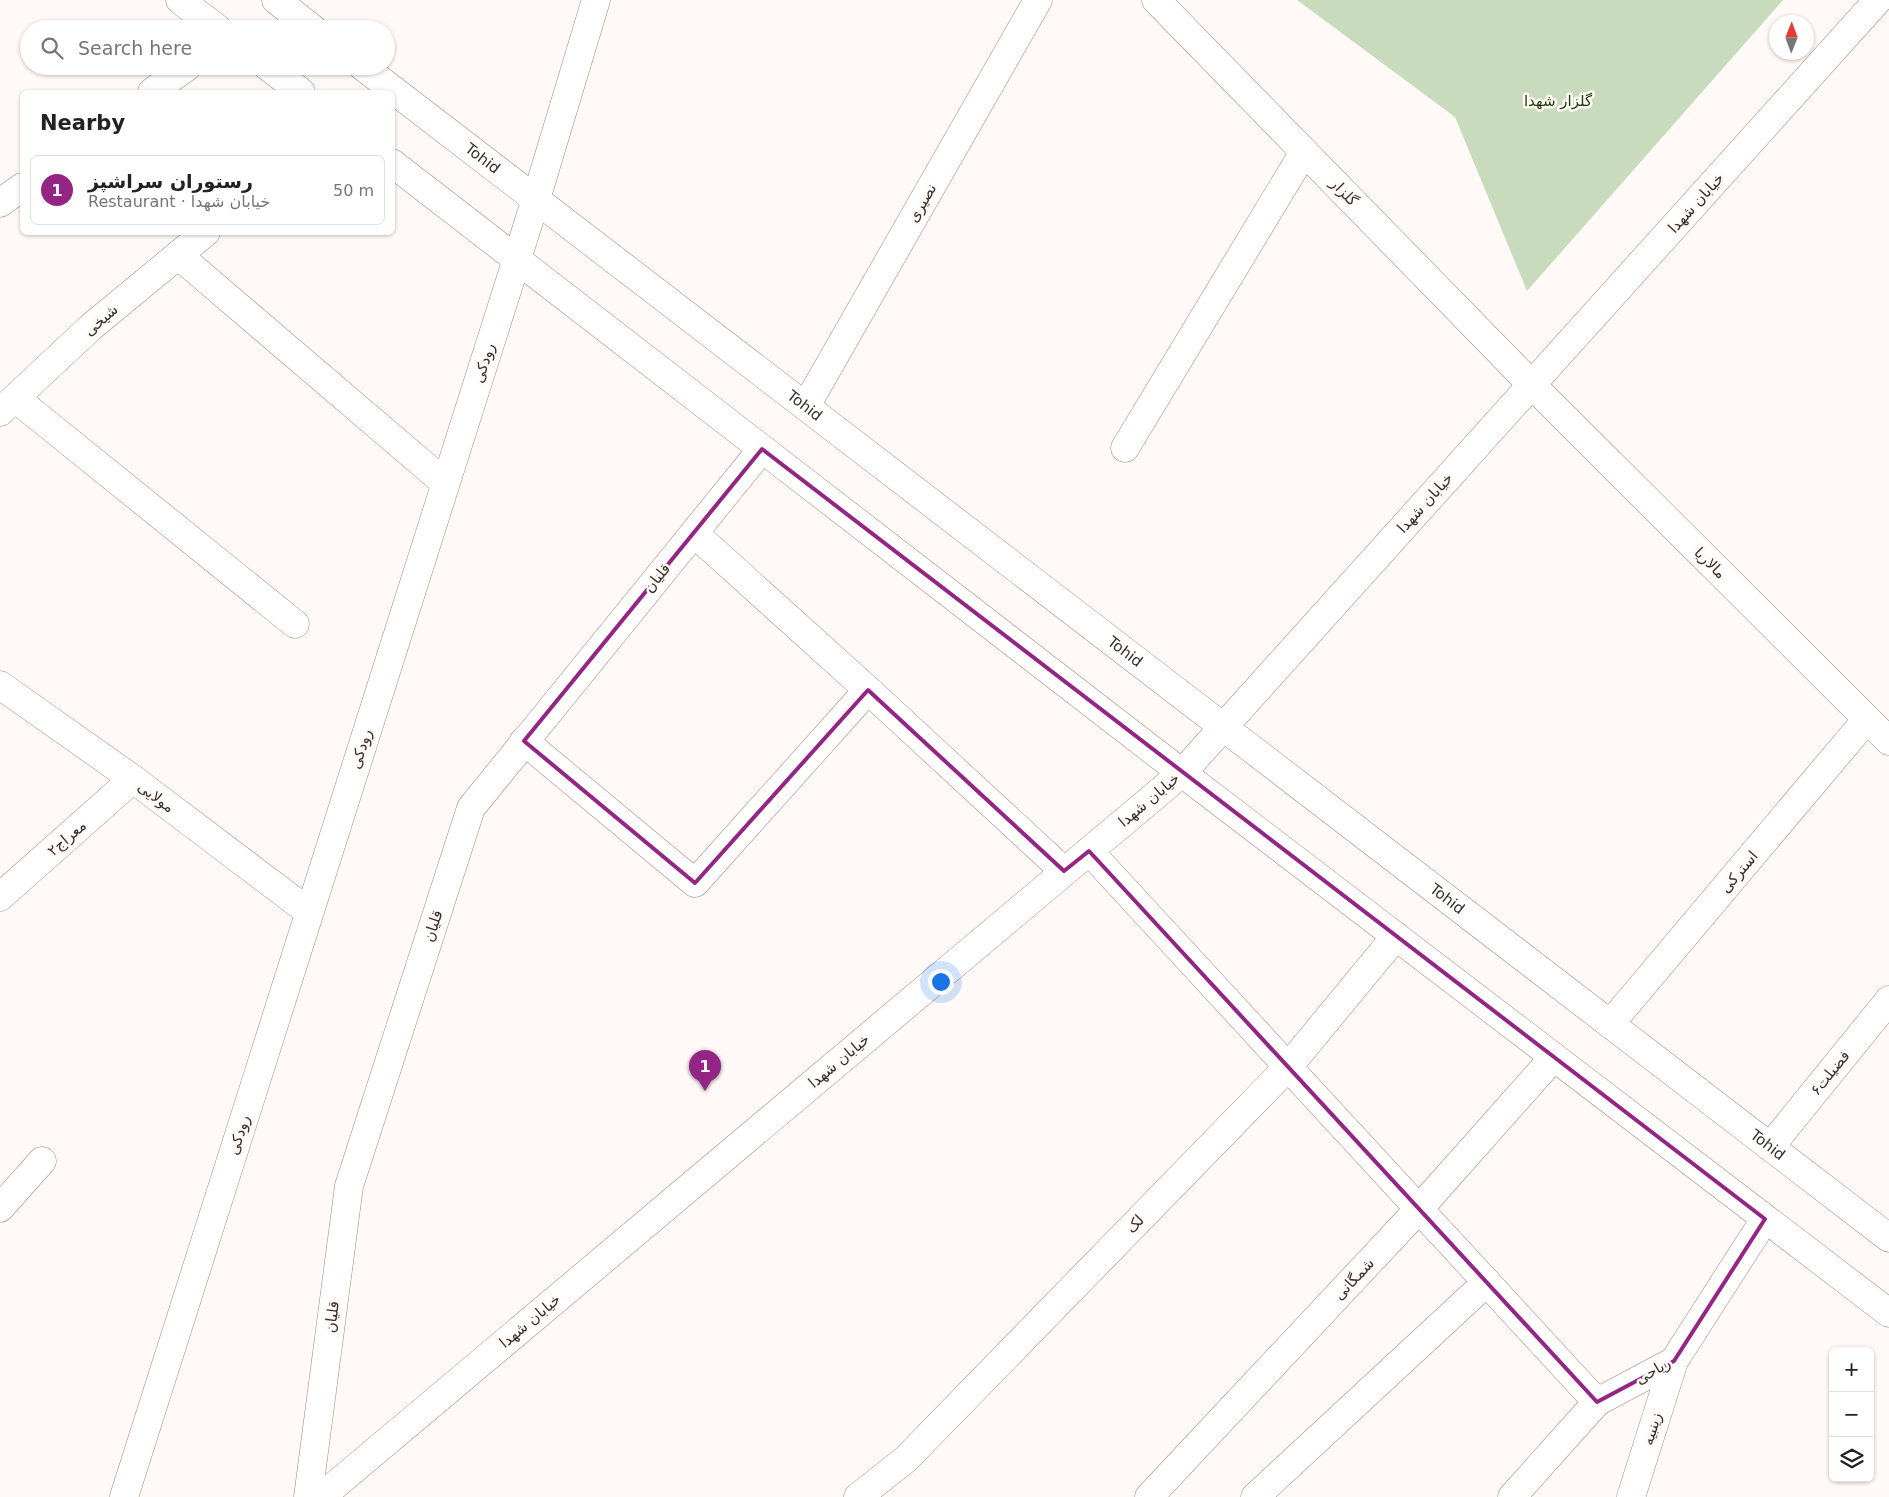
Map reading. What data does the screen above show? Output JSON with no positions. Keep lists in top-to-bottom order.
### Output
{
  "streets": {
    "street": [
      "Tohid",
      "گلزار",
      "نصیری",
      "خیابان شهدا",
      "شیخی",
      "رودکی",
      "مالاریا",
      "قلیان",
      "مولایی",
      "معراج۲",
      "استرکی",
      "فضیلت۶",
      "لک",
      "شمگانی",
      "ریاحی",
      "زینبیه"
    ]
  },
  "crossings": [
    ["Tohid", "نصیری"],
    ["Tohid", "خیابان شهدا"],
    ["Tohid", "رودکی"],
    ["Tohid", "استرکی"],
    ["Tohid", "فضیلت۶"],
    ["گلزار", "خیابان شهدا"],
    ["گلزار", "مالاریا"],
    ["خیابان شهدا", "مالاریا"],
    ["رودکی", "مولایی"],
    ["مالاریا", "استرکی"],
    ["مولایی", "معراج۲"],
    ["ریاحی", "زینبیه"]
  ],
  "parks": ["گلزار شهدا"],
  "north": "top",
  "page": {
    "search": "Search here",
    "heading": "Nearby",
    "list": [
      {
        "mark": "1",
        "name": "رستوران سراشپز",
        "note": "Restaurant · خیابان شهدا",
        "value": "50 m"
      }
    ],
    "pins": "1",
    "map_buttons": ["+", "−"]
  }
}
